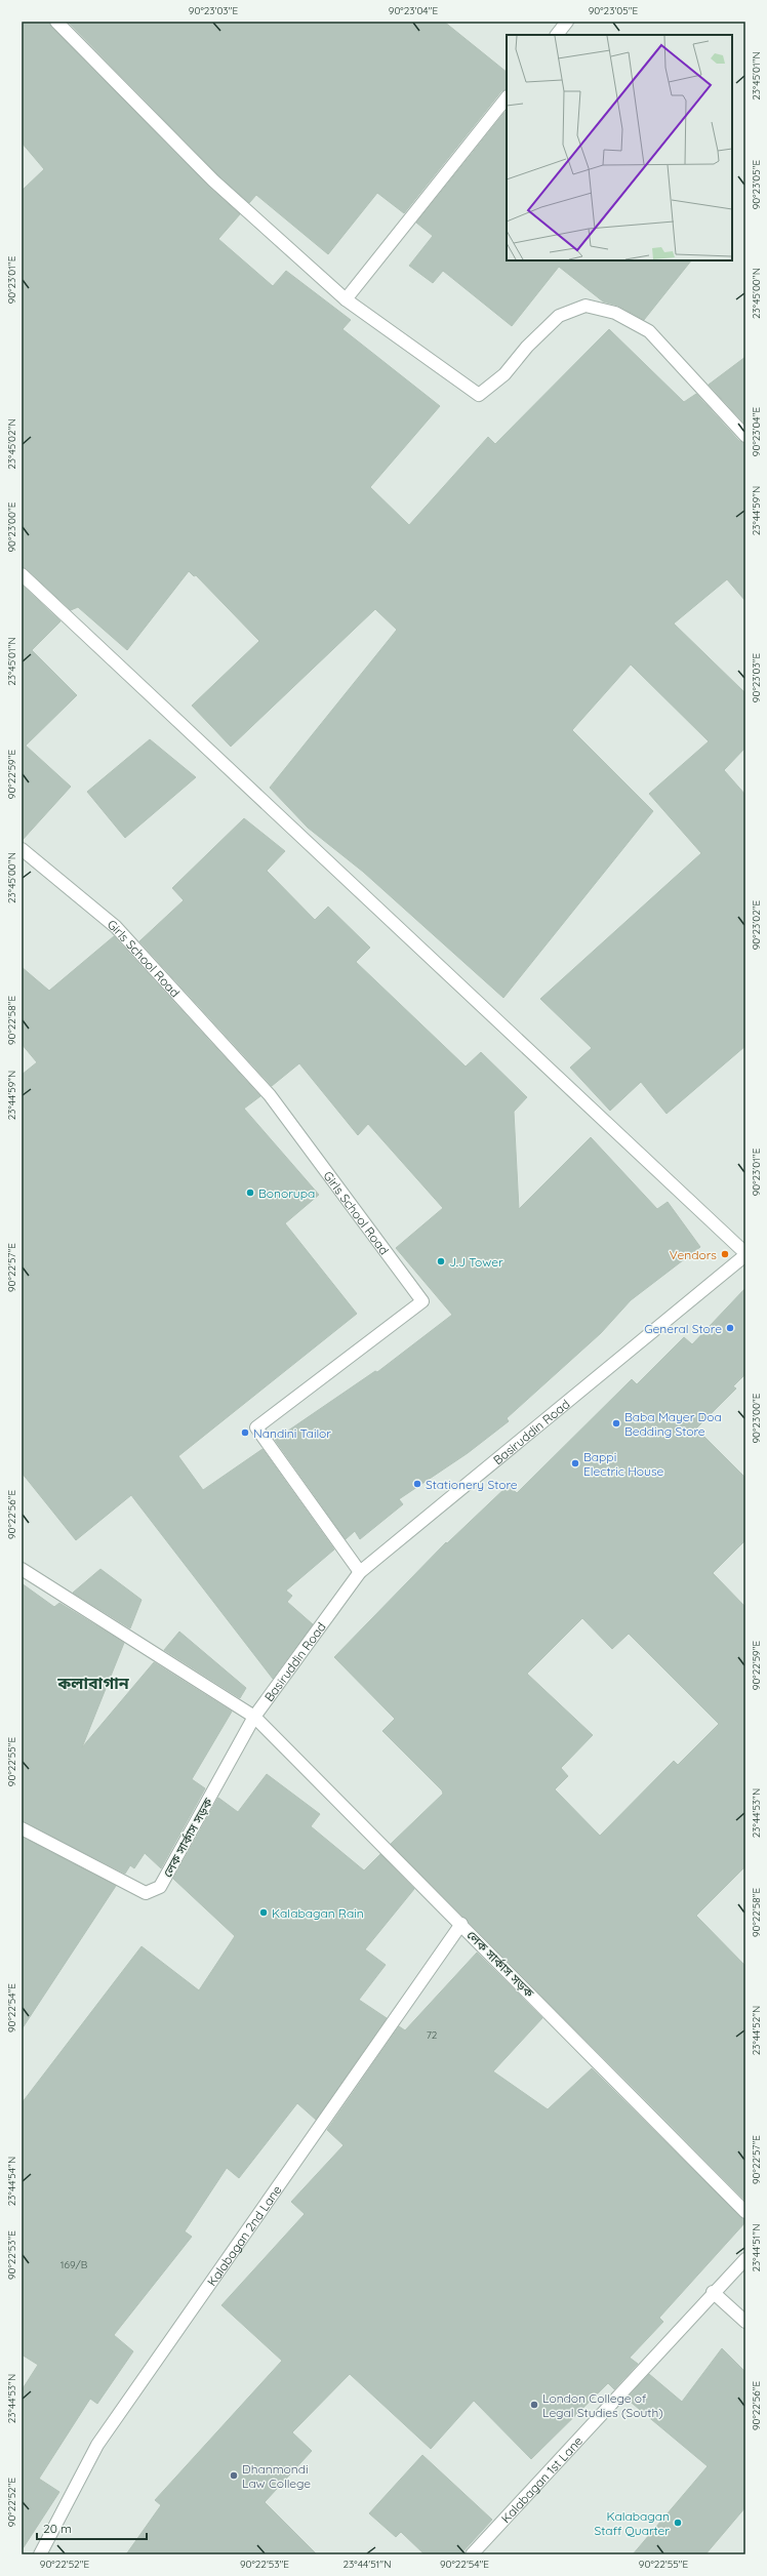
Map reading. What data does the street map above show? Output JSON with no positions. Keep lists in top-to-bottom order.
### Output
{
  "streets": {
    "street": [
      "Girls School Road",
      "Basiruddin Road",
      "লেক সার্কাস সড়ক",
      "Kalabagan 2nd Lane",
      "Kalabagan 1st Lane"
    ]
  },
  "crossings": [
    ["Girls School Road", "Basiruddin Road"],
    ["Basiruddin Road", "লেক সার্কাস সড়ক"],
    ["লেক সার্কাস সড়ক", "Kalabagan 2nd Lane"]
  ],
  "districts": ["কলাবাগান"],
  "places": [
    "Bonorupa",
    "Vendors",
    "J.J Tower",
    "General Store",
    "Baba Mayer Doa Bedding Store",
    "Nandini Tailor",
    "Bappi Electric House",
    "Stationery Store",
    "Kalabagan Rain",
    "London College of Legal Studies (South)",
    "Dhanmondi Law College",
    "Kalabagan Staff Quarter"
  ],
  "house_numbers": ["72", "169/B"],
  "scale_bar": "20 m",
  "coordinates": [
    "90°23'03\"E",
    "90°23'04\"E",
    "90°23'05\"E",
    "23°45'01\"N",
    "90°23'01\"E",
    "23°45'00\"N",
    "23°45'02\"N",
    "23°44'59\"N",
    "90°23'00\"E",
    "90°22'59\"E",
    "90°23'02\"E",
    "90°22'58\"E",
    "90°22'57\"E",
    "90°22'56\"E",
    "90°22'55\"E",
    "23°44'53\"N",
    "90°22'54\"E",
    "23°44'52\"N",
    "23°44'54\"N",
    "23°44'51\"N",
    "90°22'53\"E",
    "90°22'52\"E"
  ]
}
